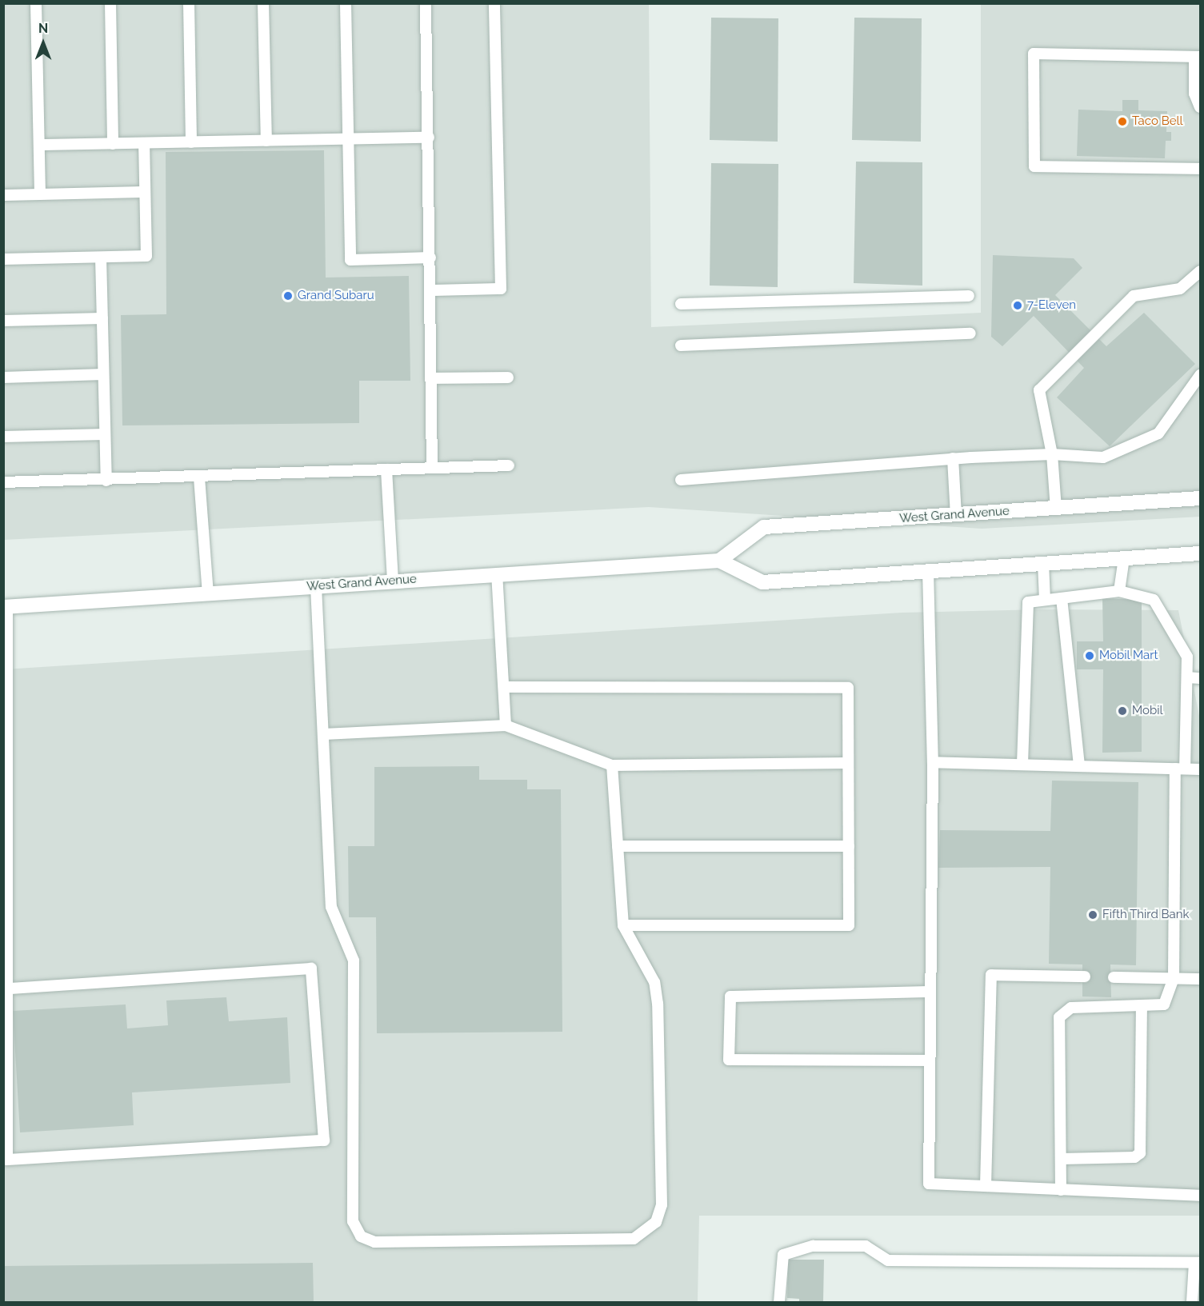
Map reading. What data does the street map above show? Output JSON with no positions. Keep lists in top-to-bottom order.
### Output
{
  "streets": {
    "main road": ["West Grand Avenue"]
  },
  "places": [
    "Taco Bell",
    "Grand Subaru",
    "7-Eleven",
    "Mobil Mart",
    "Mobil",
    "Fifth Third Bank"
  ],
  "north": "top"
}
